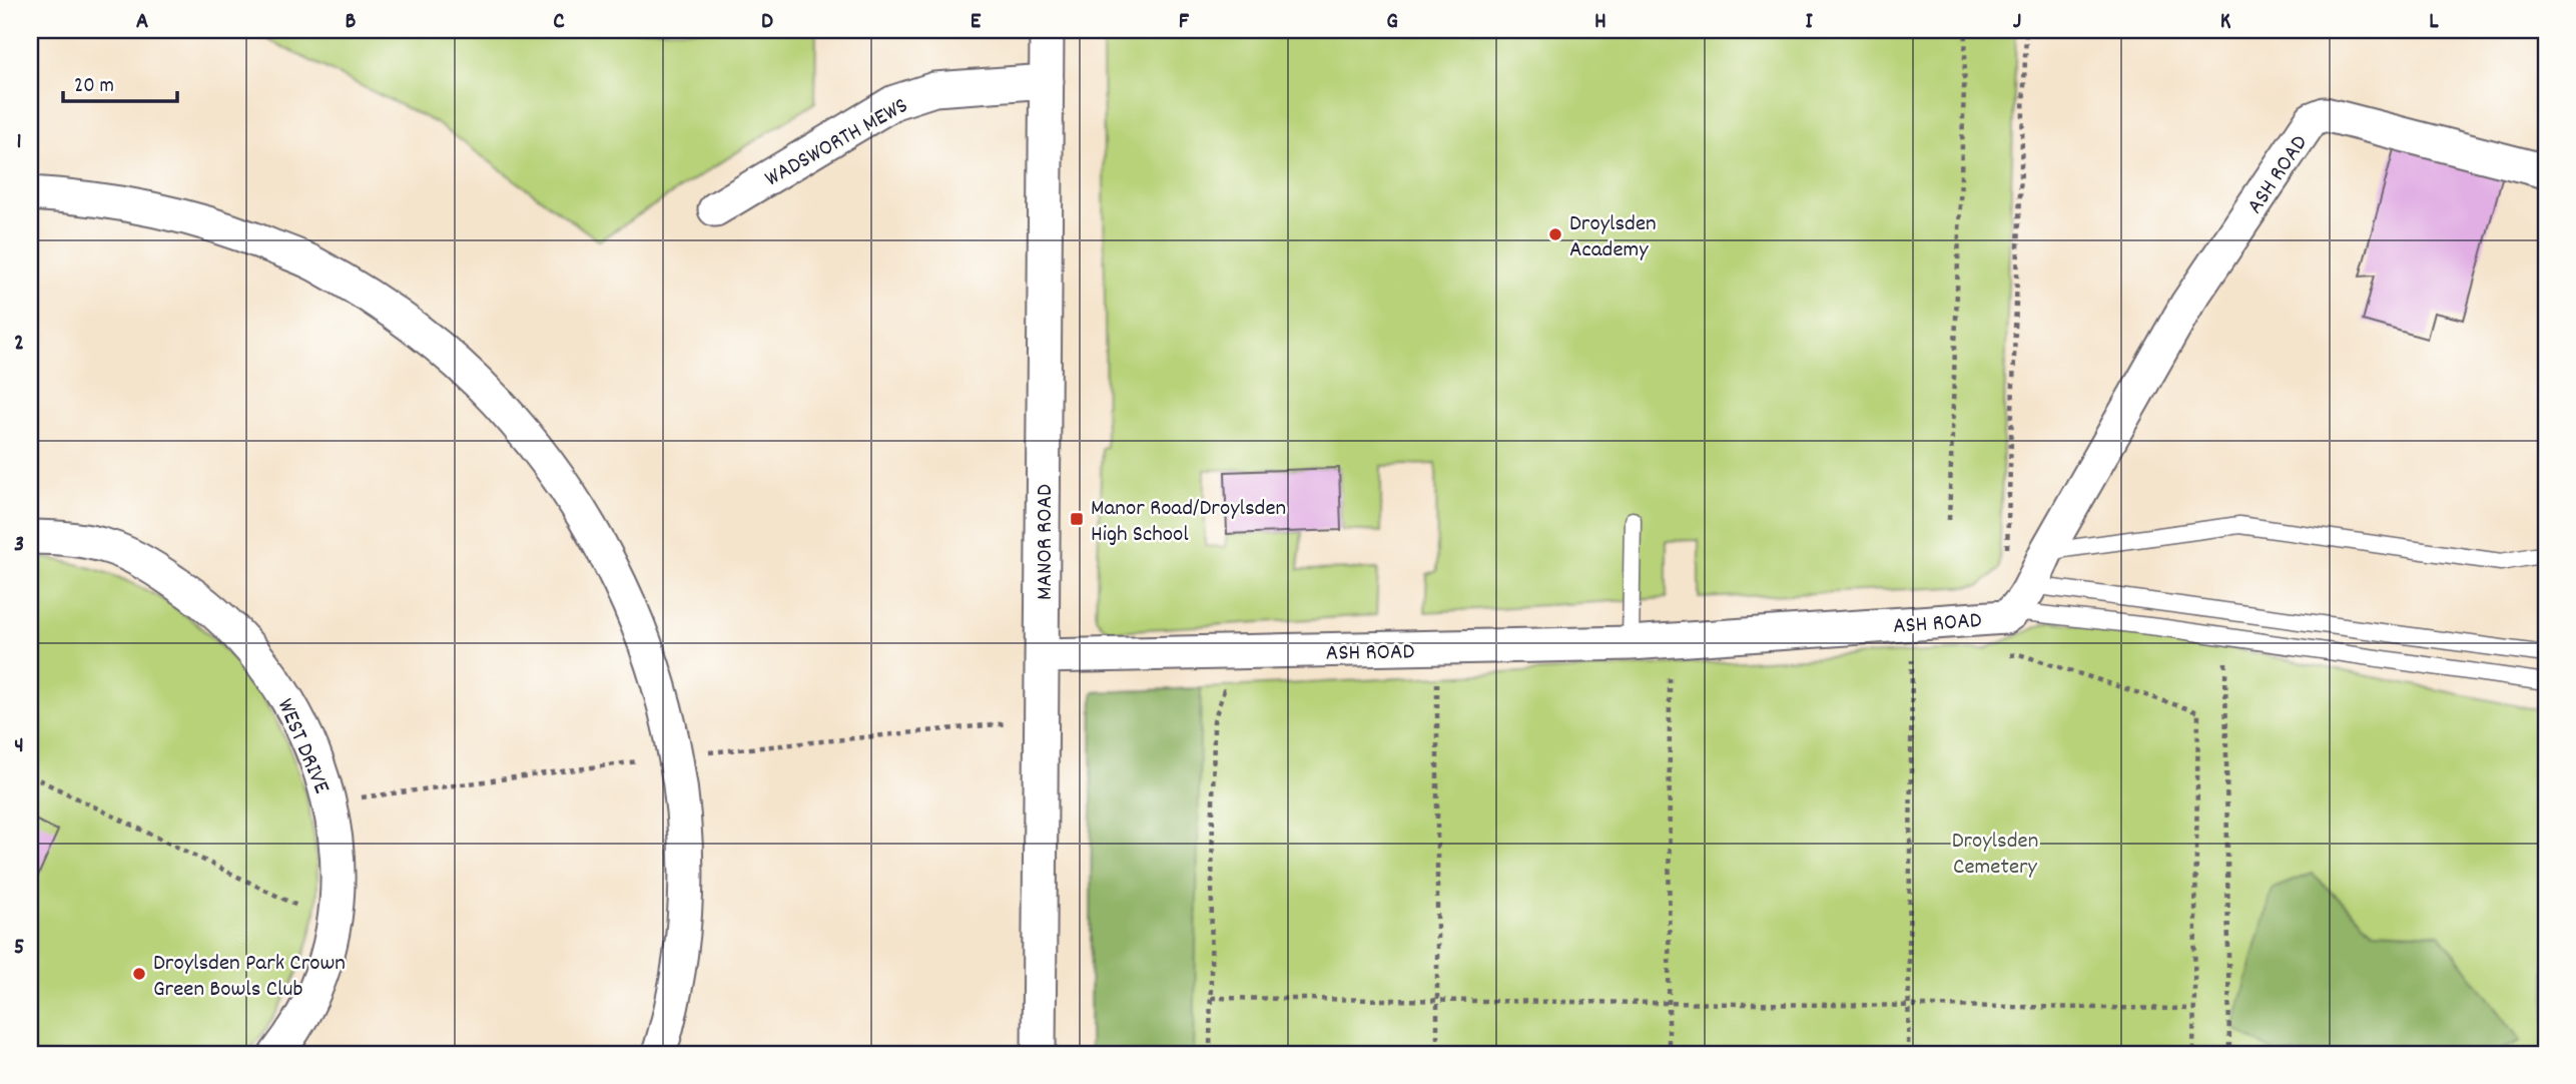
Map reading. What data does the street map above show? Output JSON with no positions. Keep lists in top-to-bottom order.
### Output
{
  "streets": {
    "street": [
      "WADSWORTH MEWS",
      "ASH ROAD",
      "MANOR ROAD",
      "WEST DRIVE"
    ]
  },
  "crossings": [
    ["WADSWORTH MEWS", "MANOR ROAD"],
    ["ASH ROAD", "MANOR ROAD"]
  ],
  "parks": ["Droylsden Cemetery"],
  "places": {
    "other": ["Droylsden Academy", "Droylsden Park Crown Green Bowls Club"],
    "transit": ["Manor Road/Droylsden High School"]
  },
  "scale_bar": "20 m",
  "grid": {
    "columns": [
      "A",
      "B",
      "C",
      "D",
      "E",
      "F",
      "G",
      "H",
      "I",
      "J",
      "K",
      "L"
    ],
    "rows": [
      "1",
      "2",
      "3",
      "4",
      "5"
    ]
  }
}
